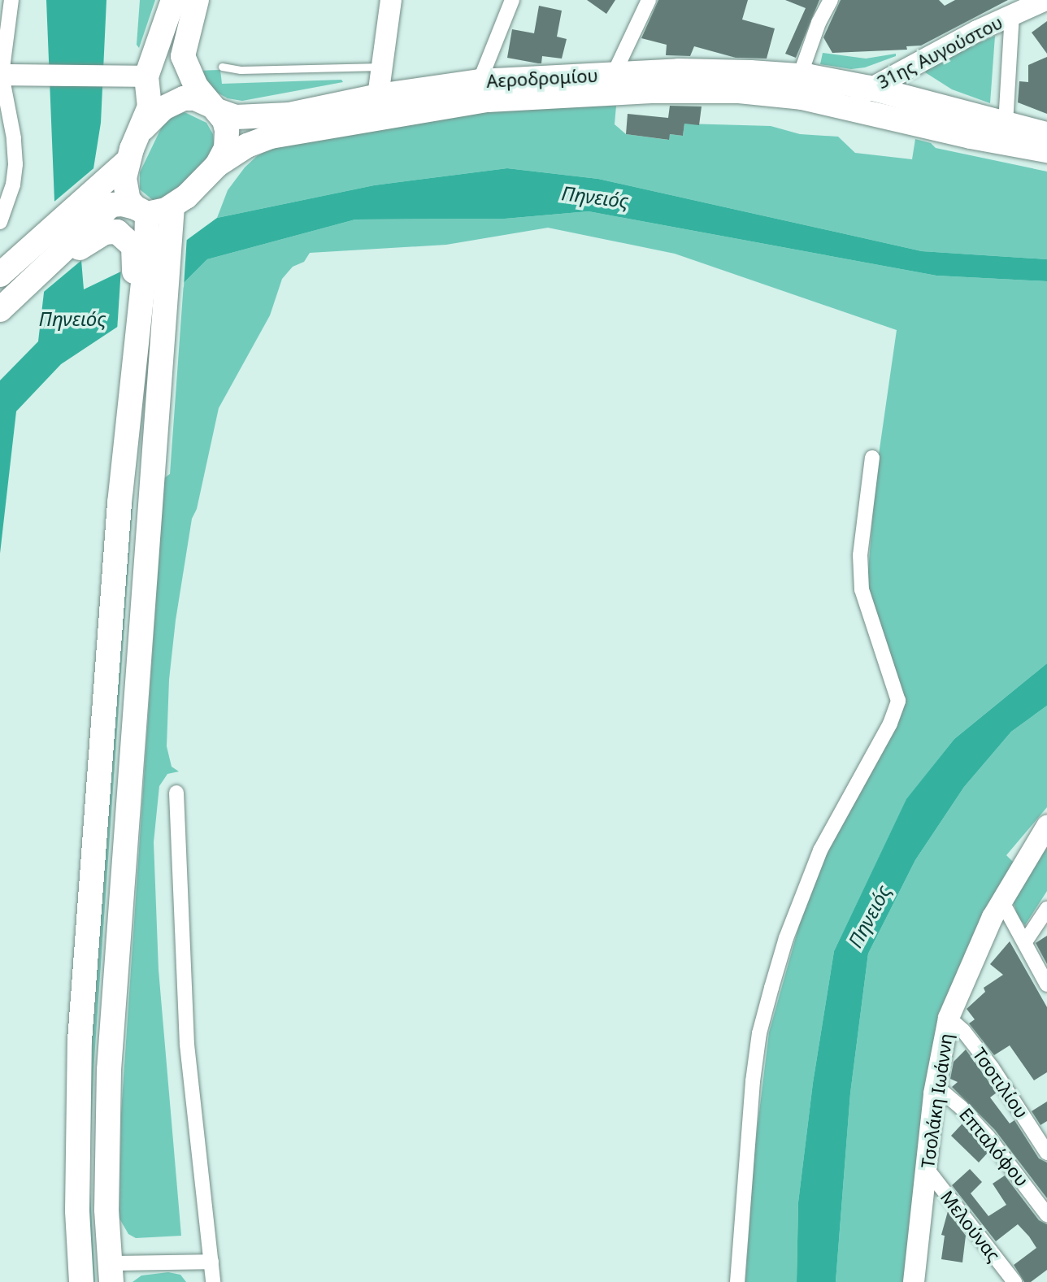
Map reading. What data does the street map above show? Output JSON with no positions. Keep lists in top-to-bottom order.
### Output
{
  "streets": {
    "main road": ["Αεροδρομίου"],
    "street": [
      "31ης Αυγούστου",
      "Τσοτιλίου",
      "Τσολάκη Ιωάννη",
      "Επταλόφου",
      "Μελούνας"
    ]
  },
  "crossings": [
    ["31ης Αυγούστου", "Αεροδρομίου"],
    ["Τσοτιλίου", "Τσολάκη Ιωάννη"],
    ["Τσολάκη Ιωάννη", "Επταλόφου"],
    ["Τσολάκη Ιωάννη", "Μελούνας"]
  ],
  "water": ["Πηνειός"]
}
